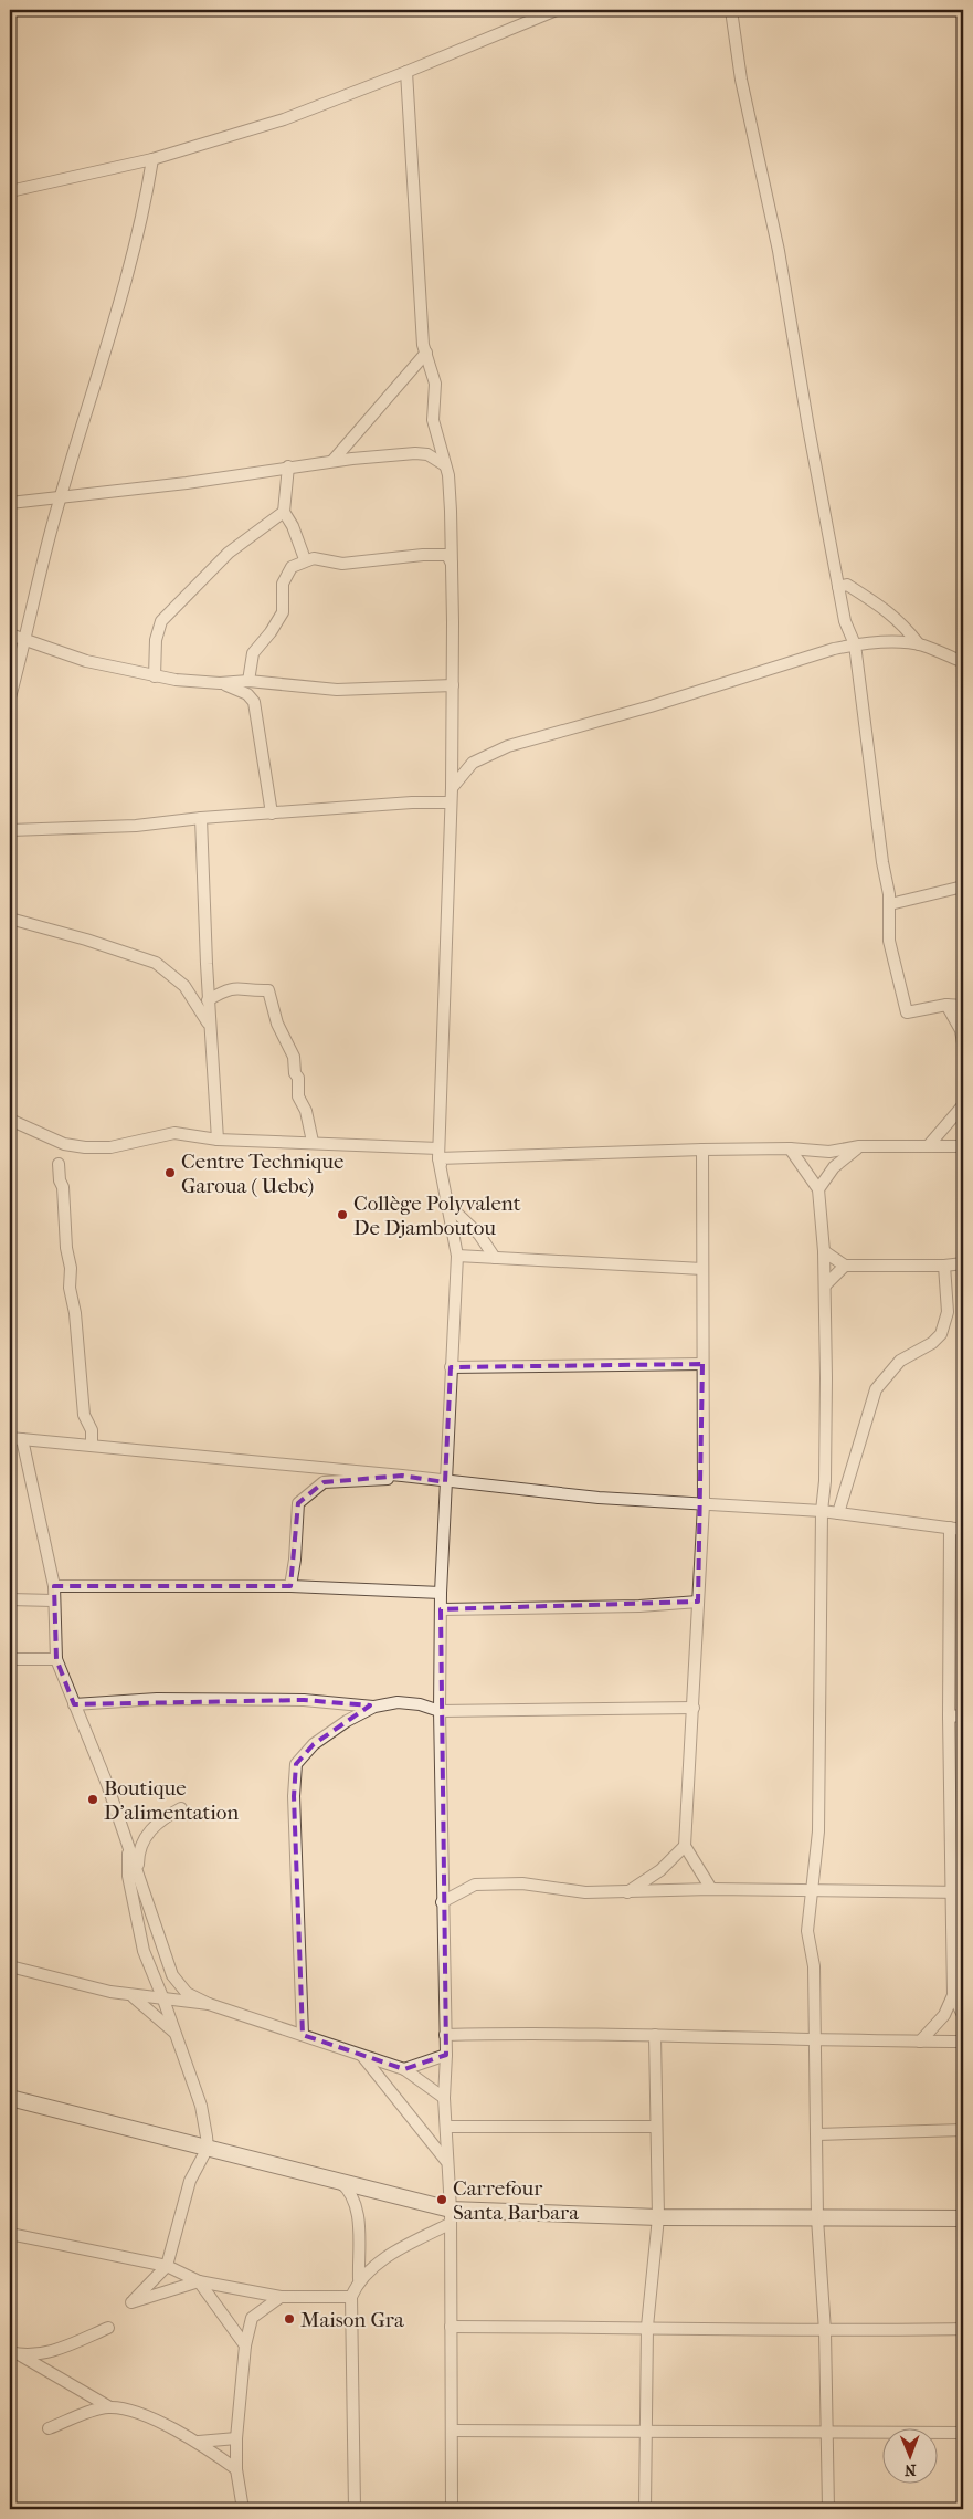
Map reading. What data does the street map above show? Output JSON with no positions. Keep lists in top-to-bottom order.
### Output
{
  "places": [
    "Centre Technique Garoua ( Uebc)",
    "Collège Polyvalent De Djamboutou",
    "Boutique D'alimentation",
    "Carrefour Santa Barbara",
    "Maison Gra"
  ],
  "north": "bottom"
}
